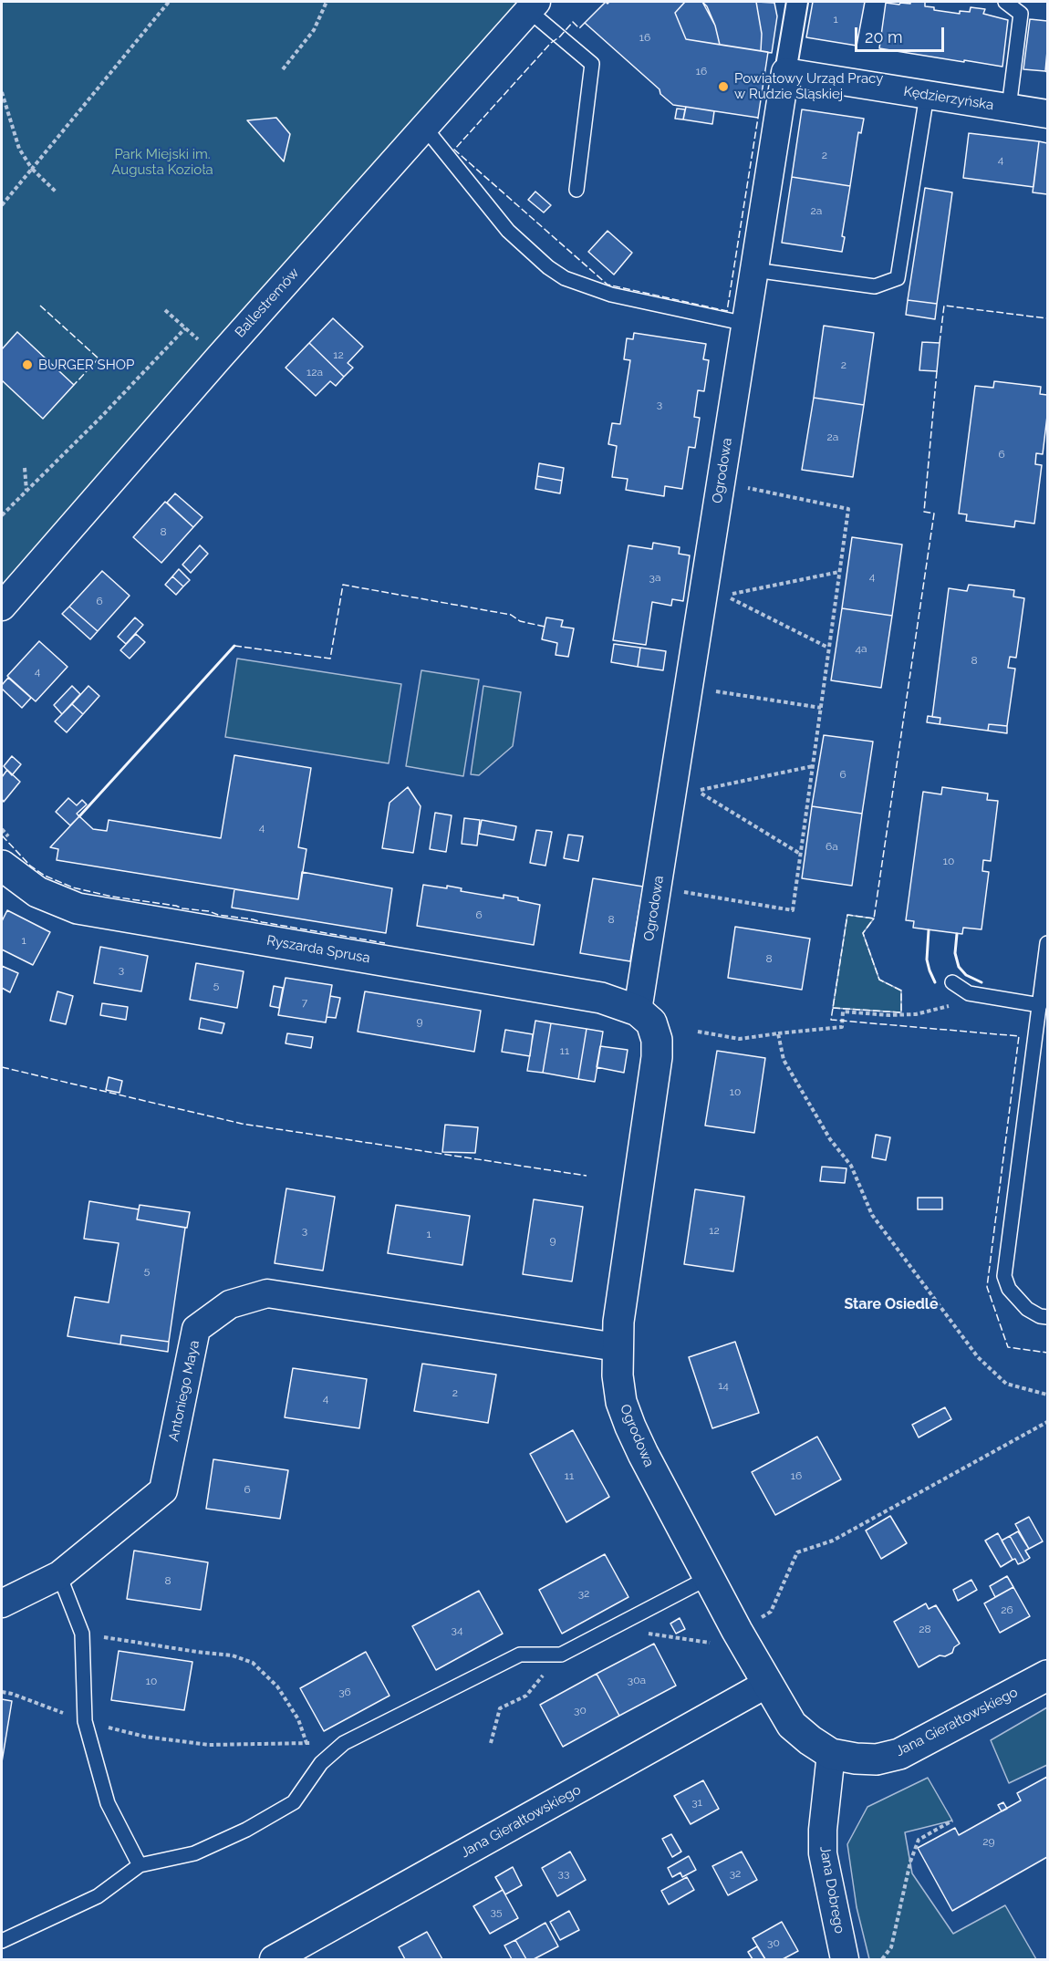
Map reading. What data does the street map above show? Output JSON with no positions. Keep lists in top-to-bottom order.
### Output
{
  "streets": {
    "street": [
      "Kędzierzyńska",
      "Ballestremów",
      "Ogrodowa",
      "Ryszarda Sprusa",
      "Antoniego Maya",
      "Jana Gierałtowskiego",
      "Jana Dobrego"
    ]
  },
  "crossings": [
    ["Kędzierzyńska", "Ogrodowa"],
    ["Ogrodowa", "Ryszarda Sprusa"],
    ["Ogrodowa", "Antoniego Maya"],
    ["Ogrodowa", "Jana Gierałtowskiego"],
    ["Ogrodowa", "Jana Dobrego"],
    ["Jana Gierałtowskiego", "Jana Dobrego"]
  ],
  "districts": ["Stare Osiedle"],
  "parks": ["Park Miejski im. Augusta Kozioła"],
  "places": ["Powiatowy Urząd Pracy w Rudzie Śląskiej", "BURGER SHOP"],
  "house_numbers": [
    "1",
    "16",
    "16",
    "2",
    "4",
    "2a",
    "12",
    "2",
    "12a",
    "3",
    "2a",
    "6",
    "8",
    "4",
    "3a",
    "6",
    "4a",
    "8",
    "4",
    "6",
    "4",
    "6a",
    "10",
    "6",
    "8",
    "1",
    "8",
    "3",
    "5",
    "7",
    "9",
    "11",
    "10",
    "3",
    "12",
    "1",
    "9",
    "5",
    "14",
    "2",
    "4",
    "11",
    "16",
    "6",
    "8",
    "32",
    "26",
    "28",
    "34",
    "30a",
    "10",
    "36",
    "30",
    "31",
    "29",
    "33",
    "32",
    "35",
    "30"
  ],
  "scale_bar": "20 m"
}
